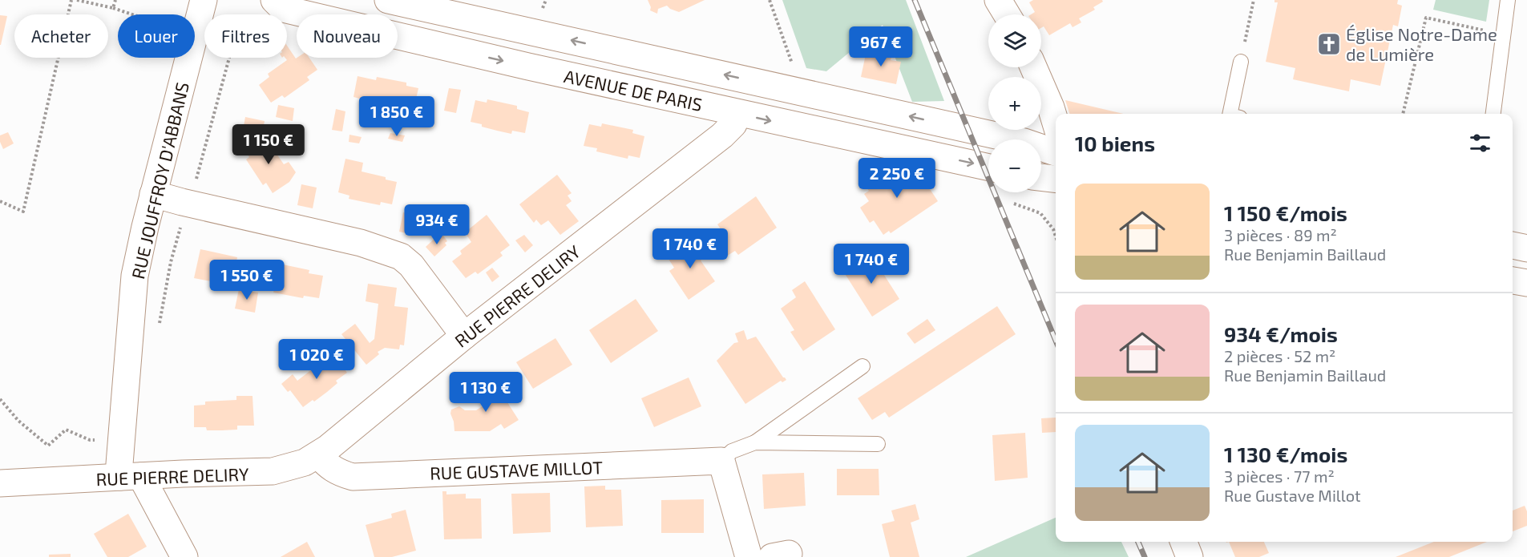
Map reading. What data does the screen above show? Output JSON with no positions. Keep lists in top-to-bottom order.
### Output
{
  "streets": {
    "street": [
      "AVENUE DE PARIS",
      "RUE JOUFFROY D'ABBANS",
      "RUE PIERRE DELIRY",
      "RUE GUSTAVE MILLOT"
    ]
  },
  "crossings": [
    ["AVENUE DE PARIS", "RUE PIERRE DELIRY"],
    ["RUE JOUFFROY D'ABBANS", "RUE PIERRE DELIRY"],
    ["RUE PIERRE DELIRY", "RUE GUSTAVE MILLOT"]
  ],
  "places": {
    "church": ["Église Notre-Dame de Lumière"]
  },
  "page": {
    "map_buttons": ["+", "−"],
    "chip": [
      "Acheter",
      "Louer",
      "Filtres",
      "Nouveau"
    ],
    "price": [
      "967 €",
      "1 850 €",
      "1 150 €",
      "2 250 €",
      "934 €",
      "1 740 €",
      "1 740 €",
      "1 550 €",
      "1 020 €",
      "1 130 €"
    ],
    "heading": "10 biens",
    "list": [
      {
        "name": "1 150 €/mois",
        "note": "3 pièces · 89 m² · Rue Benjamin Baillaud"
      },
      {
        "name": "934 €/mois",
        "note": "2 pièces · 52 m² · Rue Benjamin Baillaud"
      },
      {
        "name": "1 130 €/mois",
        "note": "3 pièces · 77 m² · Rue Gustave Millot"
      }
    ]
  }
}
